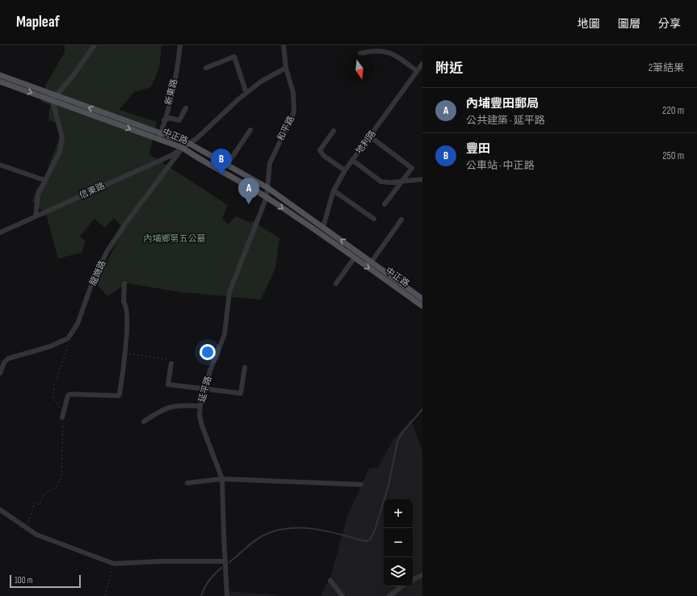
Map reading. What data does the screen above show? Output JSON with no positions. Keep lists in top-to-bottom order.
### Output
{
  "streets": {
    "main road": ["中正路"],
    "street": [
      "新東路",
      "和平路",
      "地利路",
      "信東路",
      "龍崗路",
      "延平路"
    ]
  },
  "crossings": [
    ["新東路", "中正路"],
    ["和平路", "中正路"],
    ["和平路", "信東路"],
    ["和平路", "延平路"],
    ["中正路", "地利路"],
    ["中正路", "信東路"],
    ["中正路", "龍崗路"],
    ["中正路", "延平路"],
    ["信東路", "龍崗路"]
  ],
  "parks": ["內埔鄉第五公墓"],
  "scale_bar": "100 m",
  "north": "bottom",
  "page": {
    "header": "Mapleaf",
    "nav": ["地圖", "圖層", "分享"],
    "heading": ["附近", "2筆結果"],
    "list": [
      {
        "mark": "A",
        "name": "內埔豐田郵局",
        "note": "公共建築 · 延平路",
        "value": "220 m"
      },
      {
        "mark": "B",
        "name": "豐田",
        "note": "公車站 · 中正路",
        "value": "250 m"
      }
    ],
    "pins": ["B", "A"],
    "map_buttons": ["+", "−"],
    "scale": "100 m"
  }
}
